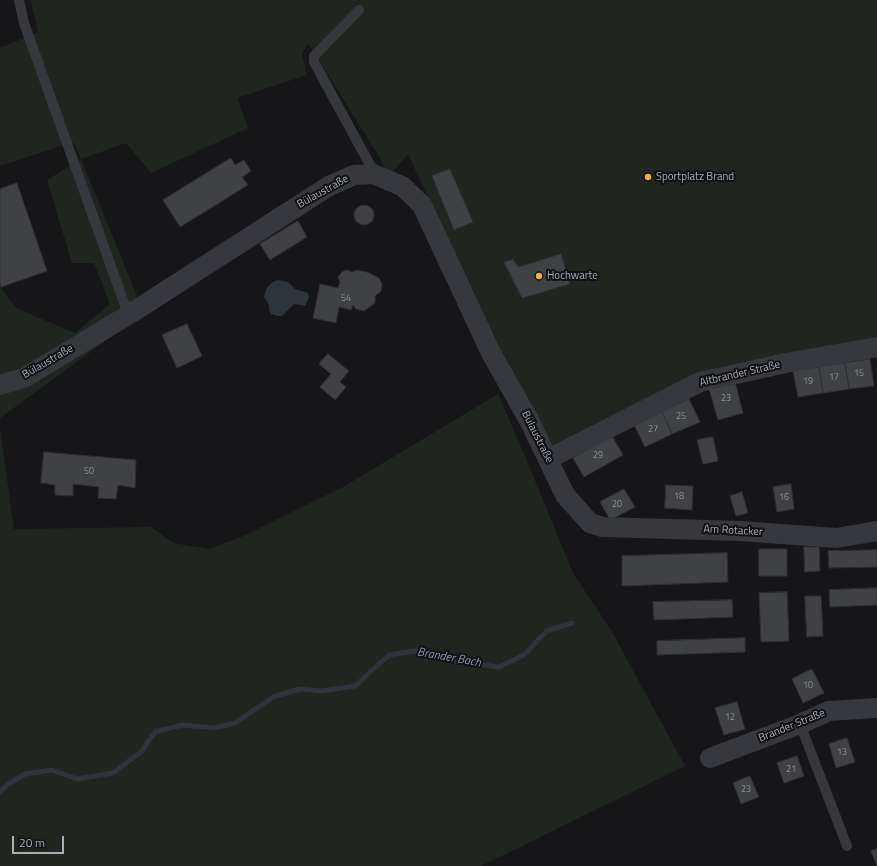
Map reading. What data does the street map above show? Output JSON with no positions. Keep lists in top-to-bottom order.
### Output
{
  "streets": {
    "street": [
      "Bülaustraße",
      "Altbrander Straße",
      "Am Rotacker",
      "Brander Straße"
    ]
  },
  "crossings": [
    ["Bülaustraße", "Altbrander Straße"],
    ["Bülaustraße", "Am Rotacker"]
  ],
  "water": ["Brander Bach"],
  "places": ["Sportplatz Brand", "Hochwarte"],
  "house_numbers": [
    "54",
    "15",
    "17",
    "19",
    "23",
    "25",
    "27",
    "29",
    "50",
    "18",
    "16",
    "20",
    "10",
    "12",
    "13",
    "21",
    "23"
  ],
  "scale_bar": "20 m"
}
